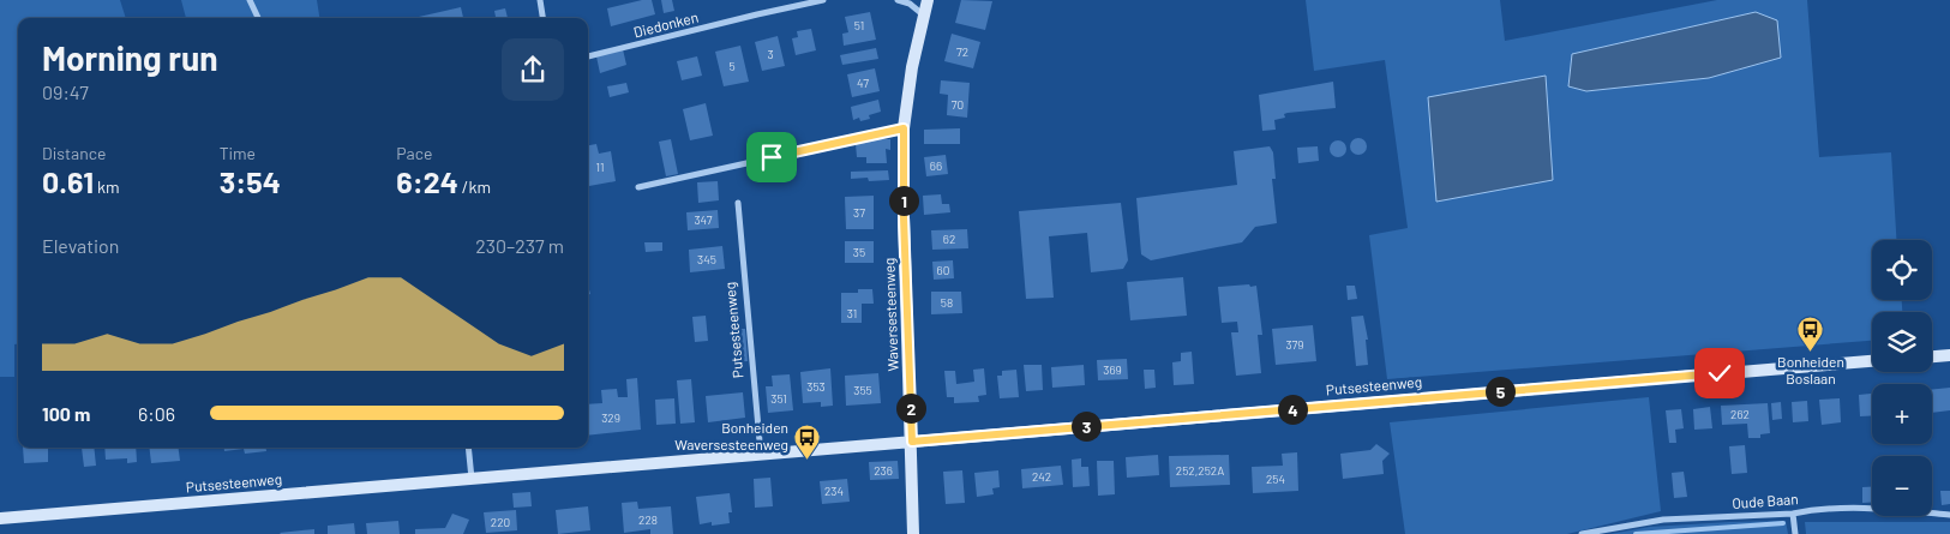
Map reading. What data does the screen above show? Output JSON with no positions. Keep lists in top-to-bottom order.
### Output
{
  "streets": {
    "main road": ["Waversesteenweg", "Putsesteenweg"],
    "street": ["Diedonken", "Oude Baan"]
  },
  "crossings": [
    ["Waversesteenweg", "Putsesteenweg"]
  ],
  "places": {
    "bus stop": ["Bonheiden Boslaan", "Bonheiden Waversesteenweg"]
  },
  "house_numbers": [
    "51",
    "72",
    "3",
    "5",
    "47",
    "70",
    "66",
    "11",
    "37",
    "347",
    "62",
    "35",
    "345",
    "60",
    "58",
    "31",
    "379",
    "369",
    "353",
    "355",
    "351",
    "262",
    "329",
    "236",
    "252,252A",
    "242",
    "254",
    "234",
    "228",
    "220"
  ],
  "page": {
    "heading": ["Morning run", "09:47"],
    "stats": [
      ["Distance", "0.61 km"],
      ["Time", "3:54"],
      ["Pace", "6:24 /km"]
    ],
    "pins": [
      "1",
      "5",
      "2",
      "4",
      "3"
    ],
    "chart": ["Elevation", "230–237 m"],
    "map_buttons": ["+", "−"],
    "list": [
      {
        "name": "100 m",
        "note": "6:06"
      }
    ]
  }
}
